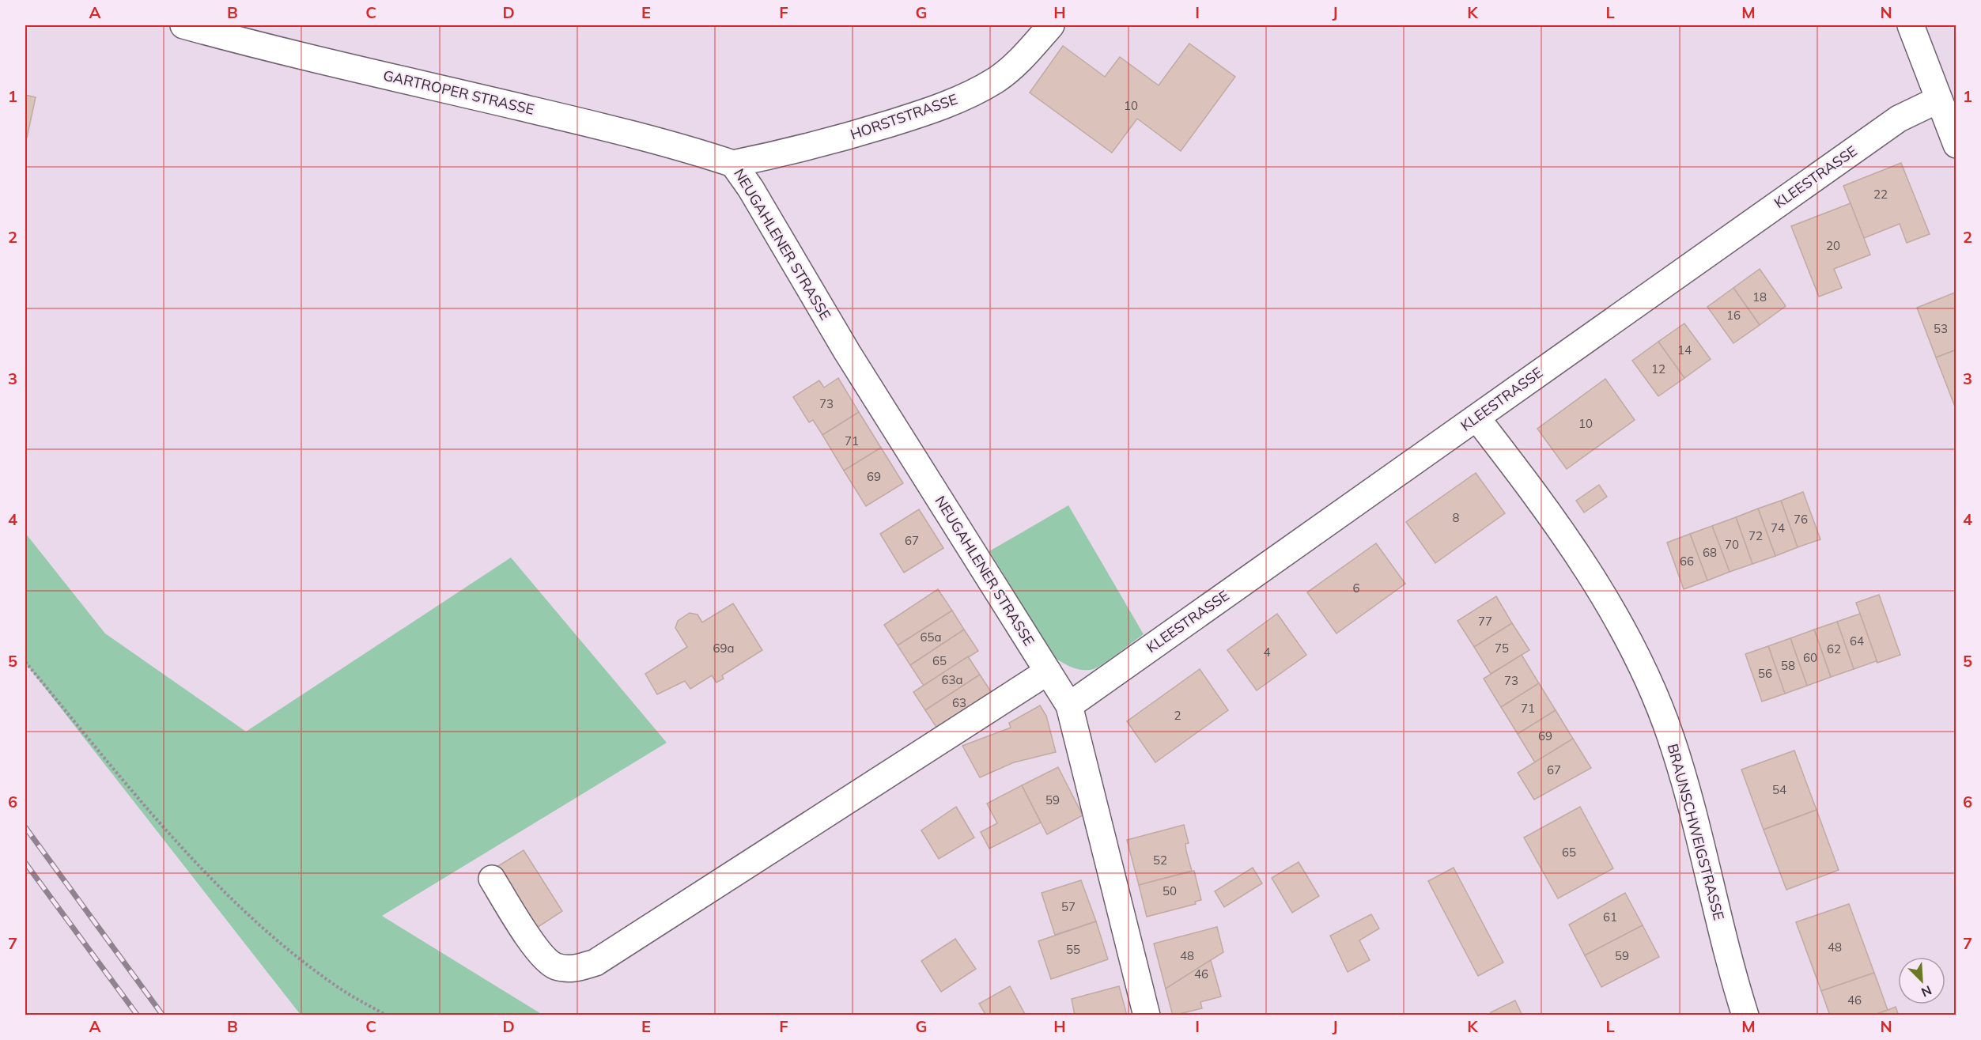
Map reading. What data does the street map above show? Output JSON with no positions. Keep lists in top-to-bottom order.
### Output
{
  "streets": {
    "street": [
      "GARTROPER STRASSE",
      "HORSTSTRASSE",
      "KLEESTRASSE",
      "NEUGAHLENER STRASSE",
      "BRAUNSCHWEIGSTRASSE"
    ]
  },
  "crossings": [
    ["GARTROPER STRASSE", "HORSTSTRASSE"],
    ["GARTROPER STRASSE", "NEUGAHLENER STRASSE"],
    ["HORSTSTRASSE", "NEUGAHLENER STRASSE"],
    ["KLEESTRASSE", "NEUGAHLENER STRASSE"],
    ["KLEESTRASSE", "BRAUNSCHWEIGSTRASSE"]
  ],
  "house_numbers": [
    "10",
    "22",
    "20",
    "18",
    "16",
    "53",
    "14",
    "12",
    "73",
    "10",
    "71",
    "69",
    "8",
    "76",
    "74",
    "72",
    "67",
    "70",
    "68",
    "66",
    "6",
    "77",
    "65a",
    "64",
    "69a",
    "75",
    "62",
    "4",
    "60",
    "65",
    "58",
    "56",
    "63a",
    "73",
    "63",
    "71",
    "2",
    "69",
    "67",
    "54",
    "59",
    "65",
    "52",
    "50",
    "57",
    "61",
    "48",
    "55",
    "48",
    "59",
    "46",
    "46"
  ],
  "north": "bottom right",
  "grid": {
    "columns": [
      "A",
      "B",
      "C",
      "D",
      "E",
      "F",
      "G",
      "H",
      "I",
      "J",
      "K",
      "L",
      "M",
      "N"
    ],
    "rows": [
      "1",
      "2",
      "3",
      "4",
      "5",
      "6",
      "7"
    ]
  }
}
